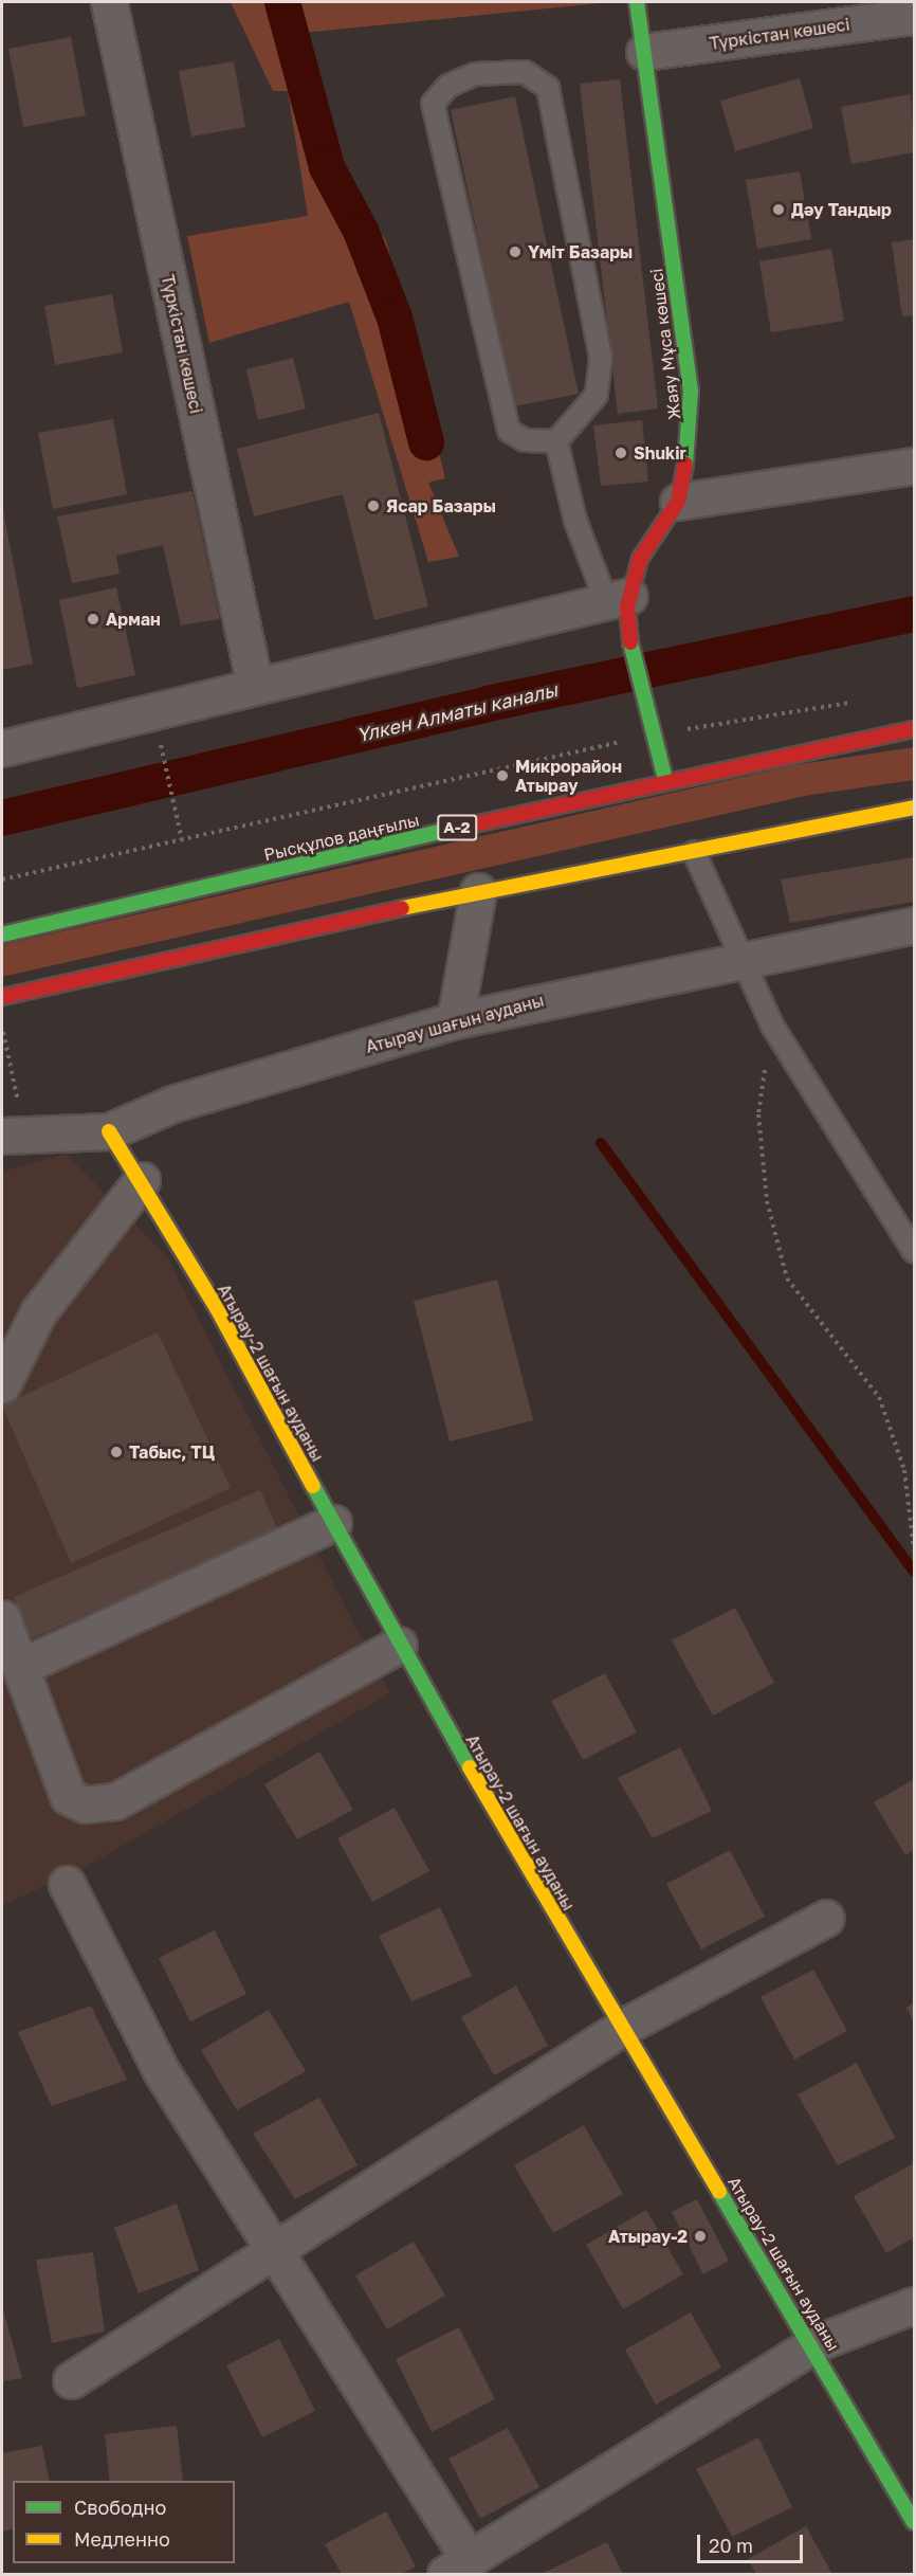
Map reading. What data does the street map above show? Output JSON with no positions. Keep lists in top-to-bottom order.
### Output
{
  "streets": {
    "street": [
      "Түркістан көшесі",
      "Жаяу Мұса көшесі",
      "A-2",
      "Рысқұлов даңғылы",
      "Атырау шағын ауданы",
      "Атырау-2 шағын ауданы"
    ]
  },
  "crossings": [
    ["Түркістан көшесі", "Жаяу Мұса көшесі"],
    ["Жаяу Мұса көшесі", "Рысқұлов даңғылы"],
    ["Атырау шағын ауданы", "Атырау-2 шағын ауданы"]
  ],
  "water": ["Үлкен Алматы каналы"],
  "places": [
    "Дәу Тандыр",
    "Үміт Базары",
    "Shukir",
    "Ясар Базары",
    "Арман",
    "Микрорайон Атырау",
    "Табыс, ТЦ",
    "Атырау-2"
  ],
  "legend": ["Свободно", "Медленно"],
  "scale_bar": "20 m"
}
